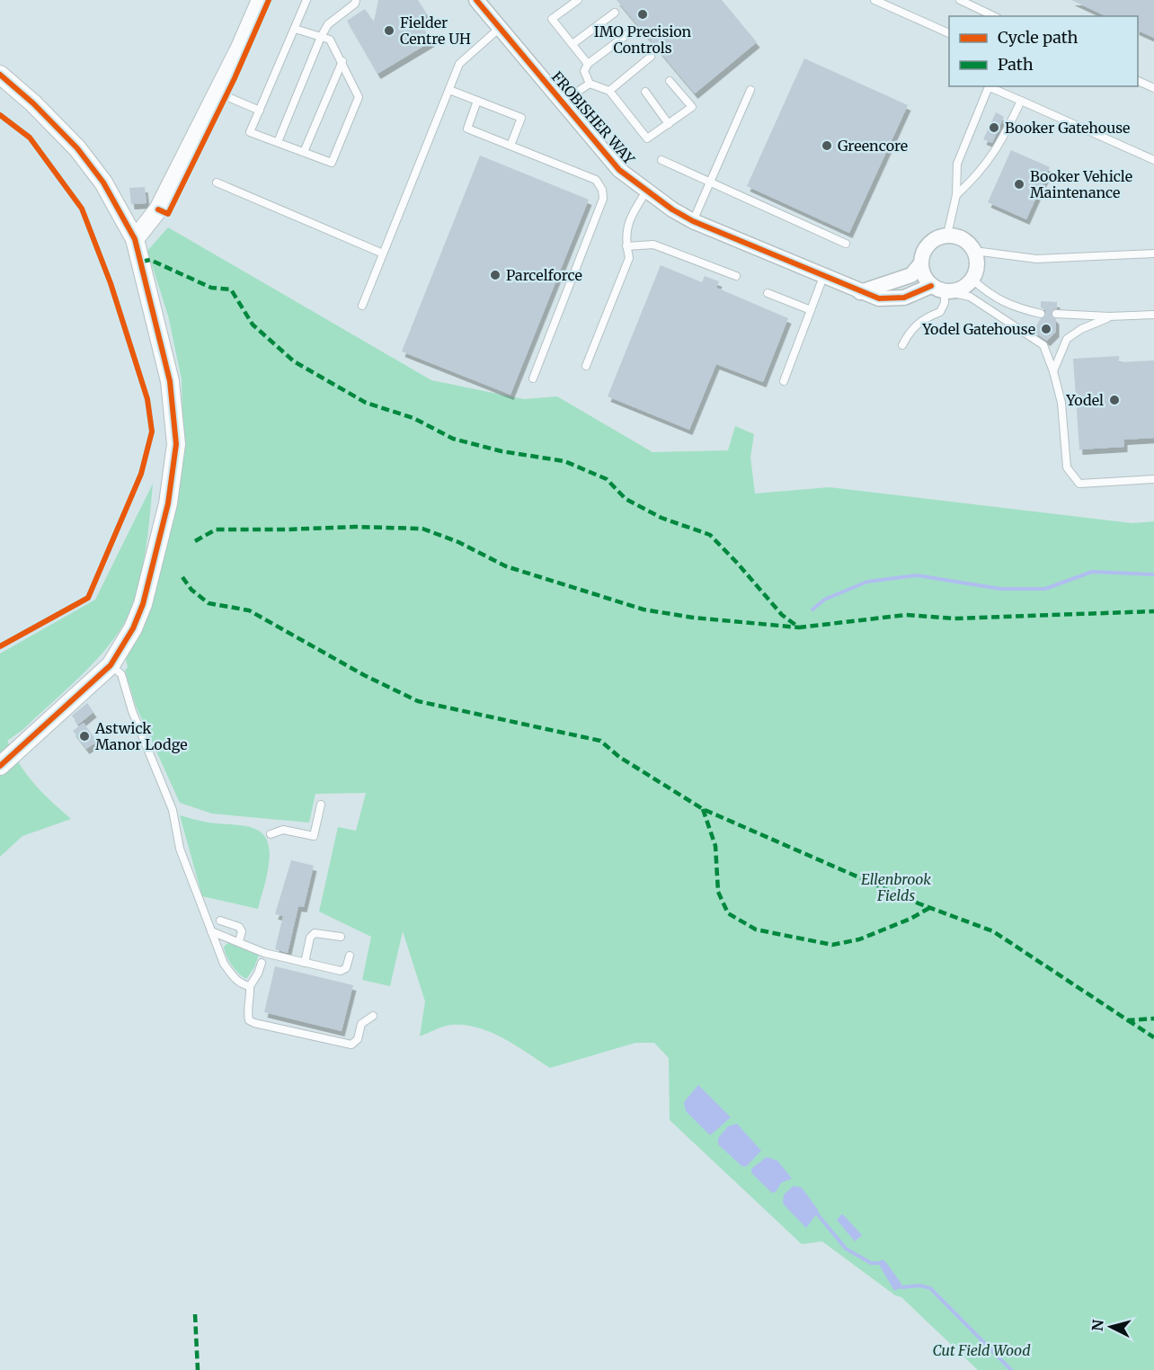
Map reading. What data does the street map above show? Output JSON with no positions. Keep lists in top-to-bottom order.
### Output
{
  "streets": {
    "street": ["FROBISHER WAY"]
  },
  "parks": ["Ellenbrook Fields", "Cut Field Wood"],
  "places": [
    "IMO Precision Controls",
    "Fielder Centre UH",
    "Booker Gatehouse",
    "Greencore",
    "Booker Vehicle Maintenance",
    "Parcelforce",
    "Yodel Gatehouse",
    "Yodel",
    "Astwick Manor Lodge"
  ],
  "legend": ["Cycle path", "Path"],
  "north": "left"
}
